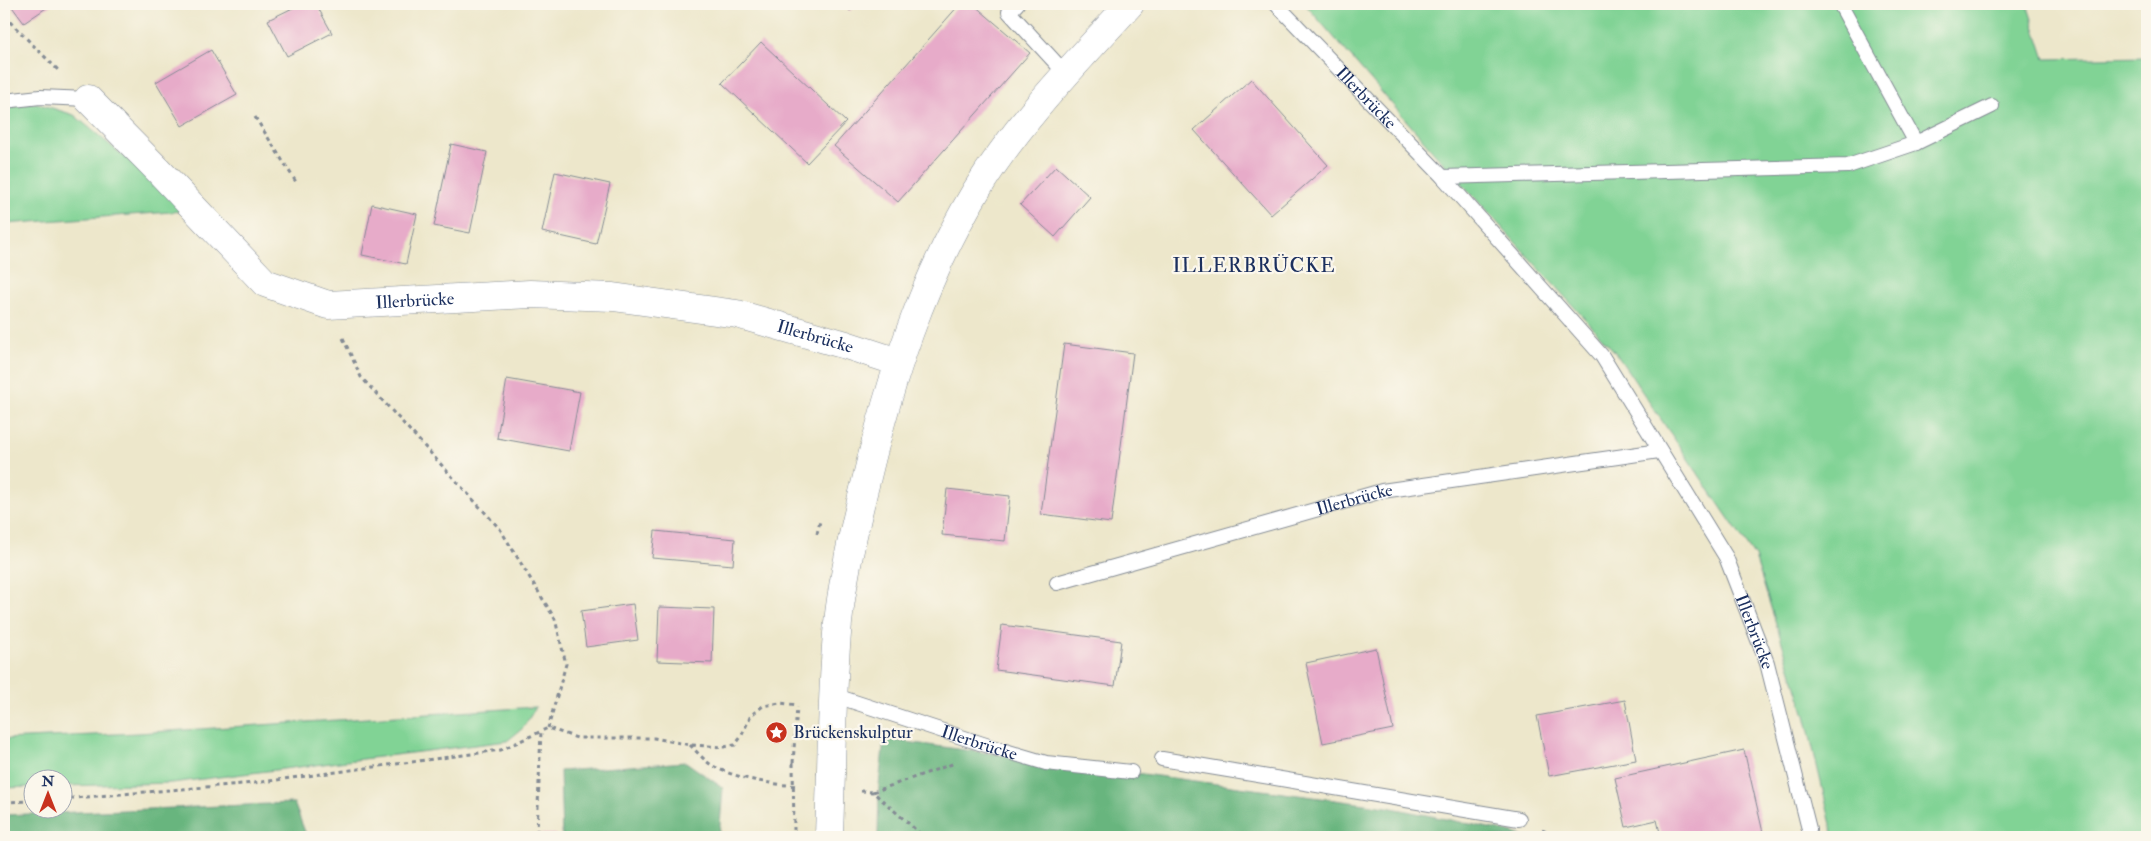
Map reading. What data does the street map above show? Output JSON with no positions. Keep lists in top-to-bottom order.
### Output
{
  "streets": {
    "main road": ["Illerbrücke"]
  },
  "districts": ["ILLERBRÜCKE"],
  "places": {
    "place": ["Brückenskulptur"]
  },
  "north": "top"
}
